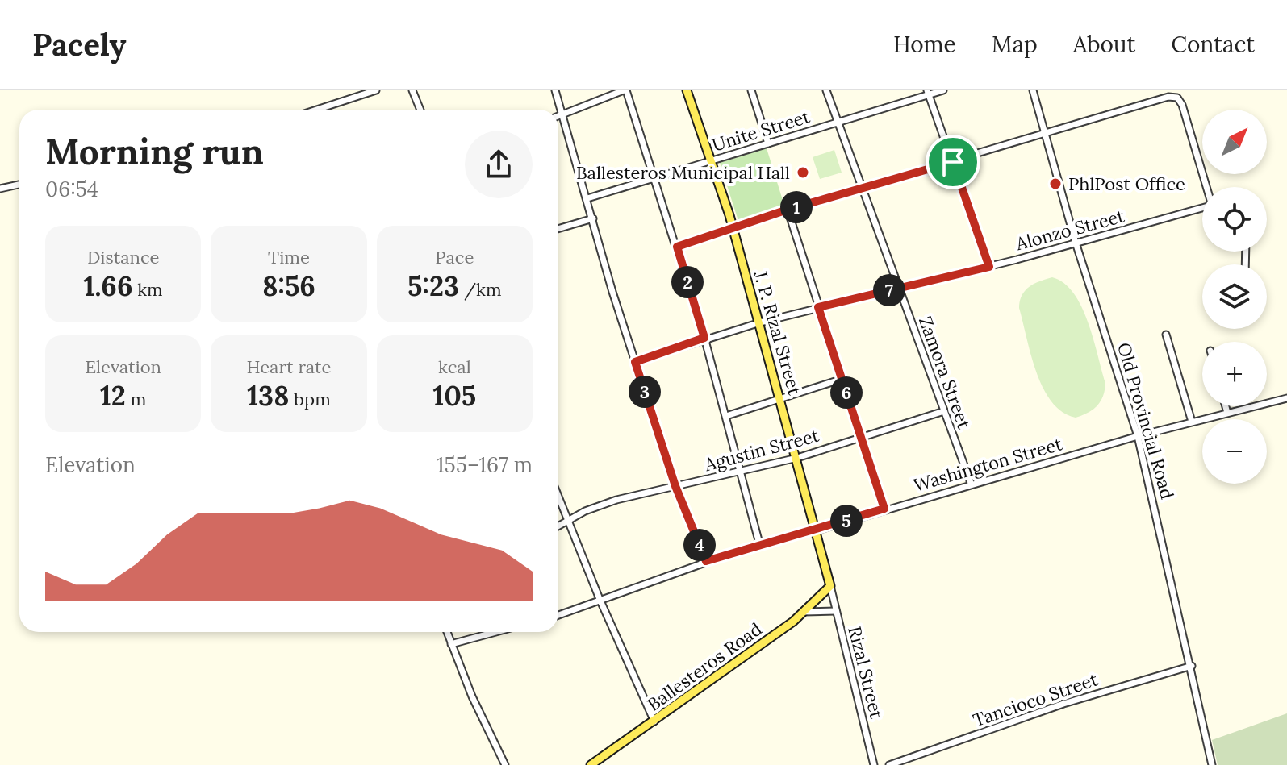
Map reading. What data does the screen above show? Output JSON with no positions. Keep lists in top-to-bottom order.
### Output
{
  "streets": {
    "main road": ["J. P. Rizal Street", "Ballesteros Road"],
    "street": [
      "Unite Street",
      "Alonzo Street",
      "Zamora Street",
      "Old Provincial Road",
      "Agustin Street",
      "Washington Street",
      "Rizal Street",
      "Tancioco Street"
    ]
  },
  "crossings": [
    ["Unite Street", "J. P. Rizal Street"],
    ["Unite Street", "Zamora Street"],
    ["Alonzo Street", "J. P. Rizal Street"],
    ["Alonzo Street", "Zamora Street"],
    ["Alonzo Street", "Old Provincial Road"],
    ["J. P. Rizal Street", "Agustin Street"],
    ["J. P. Rizal Street", "Washington Street"],
    ["J. P. Rizal Street", "Ballesteros Road"],
    ["J. P. Rizal Street", "Rizal Street"],
    ["Zamora Street", "Agustin Street"],
    ["Zamora Street", "Washington Street"],
    ["Old Provincial Road", "Washington Street"],
    ["Old Provincial Road", "Tancioco Street"],
    ["Ballesteros Road", "Rizal Street"]
  ],
  "places": ["Ballesteros Municipal Hall", "PhlPost Office"],
  "north": "top right",
  "page": {
    "header": "Pacely",
    "nav": [
      "Home",
      "Map",
      "About",
      "Contact"
    ],
    "map_buttons": ["+", "−"],
    "heading": ["Morning run", "06:54"],
    "pins": [
      "1",
      "2",
      "7",
      "3",
      "6",
      "5",
      "4"
    ],
    "stats": [
      ["Distance", "1.66 km"],
      ["Time", "8:56"],
      ["Pace", "5:23 /km"],
      ["Elevation", "12 m"],
      ["Heart rate", "138 bpm"],
      ["kcal", "105"]
    ],
    "chart": ["Elevation", "155–167 m"]
  }
}
